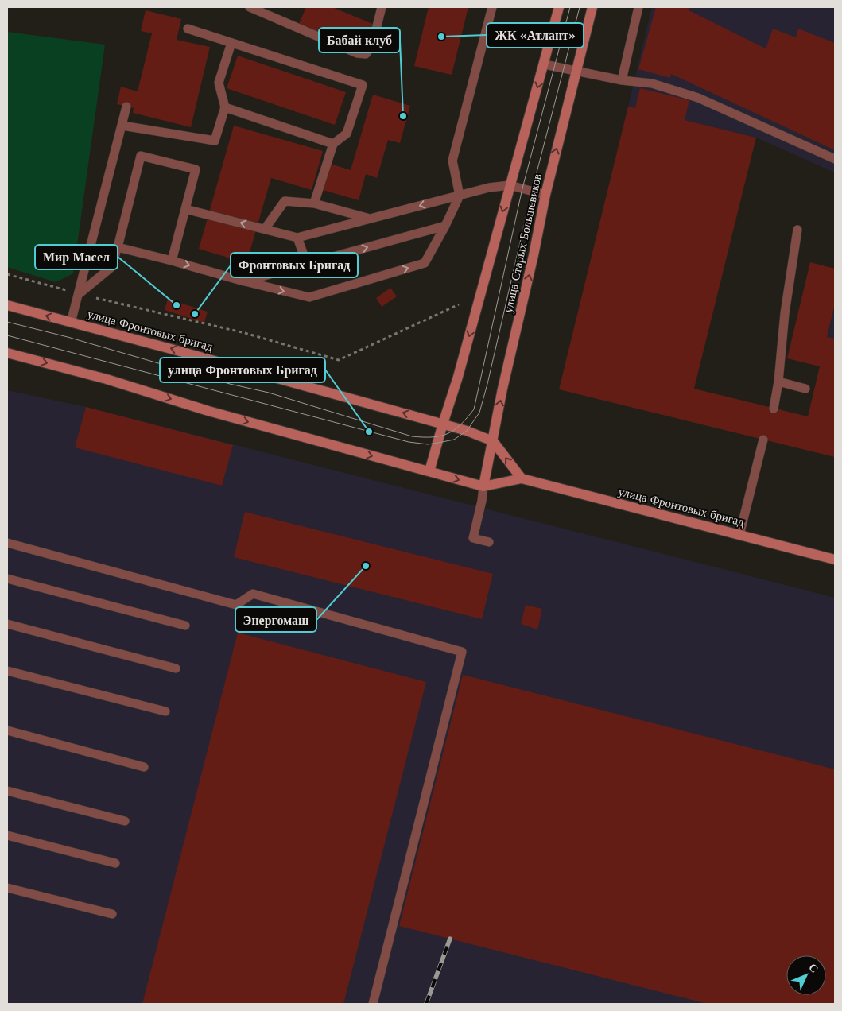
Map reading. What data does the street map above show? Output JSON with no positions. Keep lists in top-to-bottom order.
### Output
{
  "streets": {
    "main road": ["улица Старых Большевиков", "улица Фронтовых бригад"]
  },
  "crossings": [
    ["улица Старых Большевиков", "улица Фронтовых бригад"]
  ],
  "places": [
    "ЖК «Атлант»",
    "Бабай клуб",
    "Мир Масел",
    "Фронтовых Бригад",
    "улица Фронтовых Бригад",
    "Энергомаш"
  ],
  "north": "top right"
}
